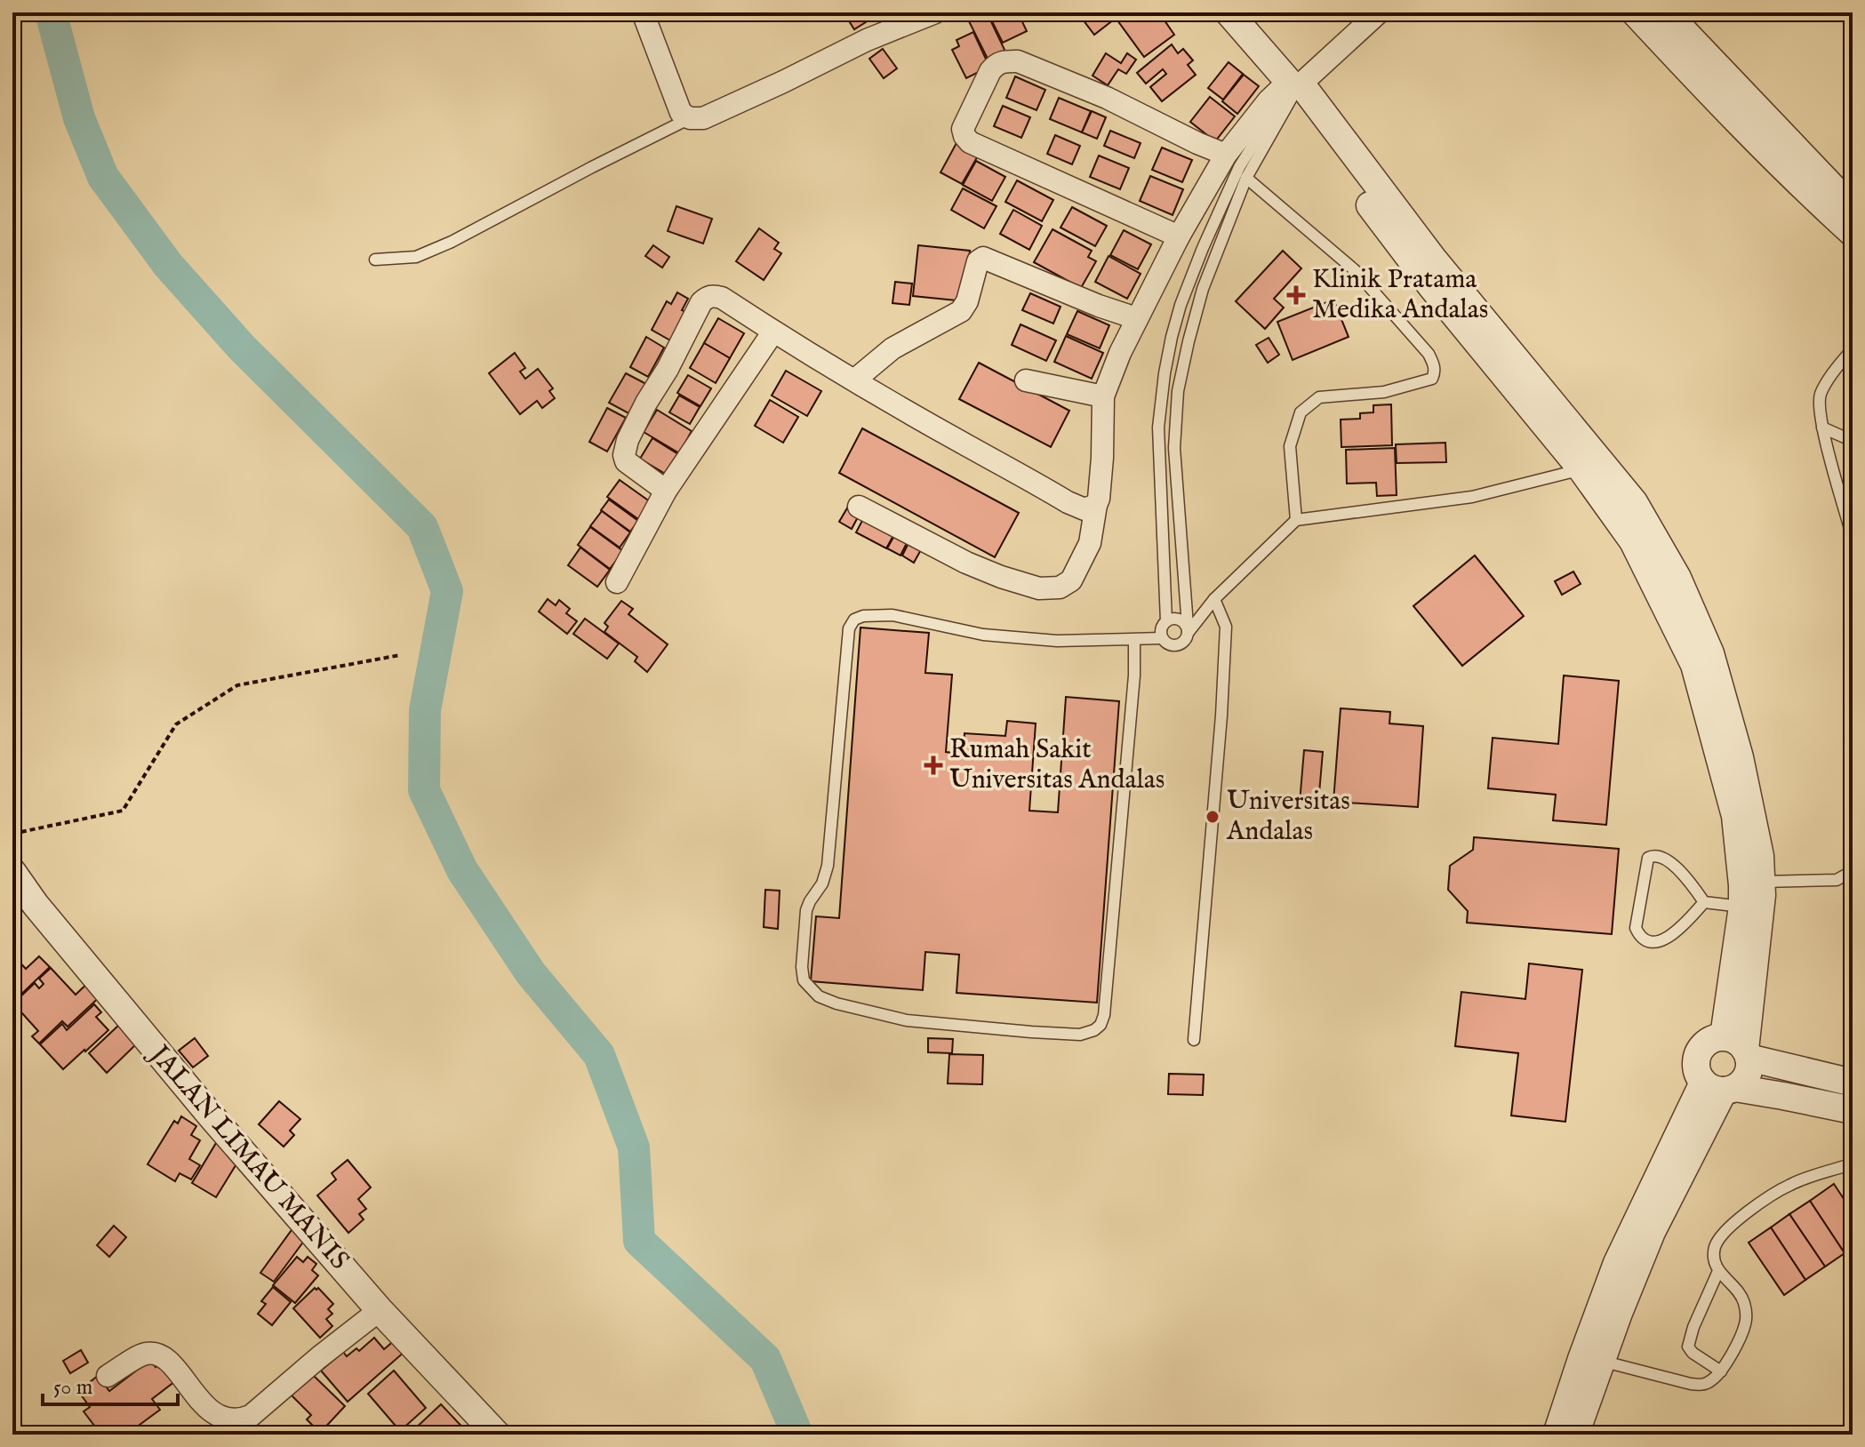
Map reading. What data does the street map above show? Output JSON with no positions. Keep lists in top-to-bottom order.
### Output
{
  "streets": {
    "street": ["JALAN LIMAU MANIS"]
  },
  "places": {
    "health": ["Klinik Pratama Medika Andalas", "Rumah Sakit Universitas Andalas"],
    "other": ["Universitas Andalas"]
  },
  "scale_bar": "50 m"
}
